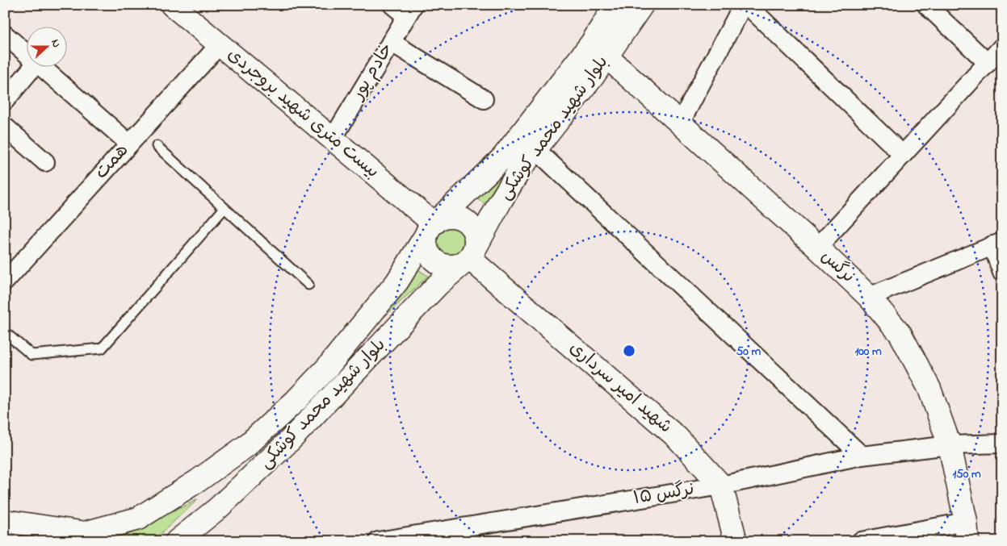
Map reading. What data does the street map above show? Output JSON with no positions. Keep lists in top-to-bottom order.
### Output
{
  "streets": {
    "main road": [
      "بیست متری شهید بروجردی",
      "بلوار شهید محمد کوشکی",
      "نرگس",
      "شهید امیر سرداری"
    ],
    "street": ["خادم پور", "همت", "نرگس ۱۵"]
  },
  "crossings": [
    ["خادم پور", "بیست متری شهید بروجردی"],
    ["بیست متری شهید بروجردی", "بلوار شهید محمد کوشکی"],
    ["بیست متری شهید بروجردی", "همت"],
    ["بلوار شهید محمد کوشکی", "نرگس"],
    ["بلوار شهید محمد کوشکی", "شهید امیر سرداری"],
    ["نرگس", "نرگس ۱۵"],
    ["شهید امیر سرداری", "نرگس ۱۵"]
  ],
  "north": "right",
  "rings": ["50 m", "100 m", "150 m"]
}
